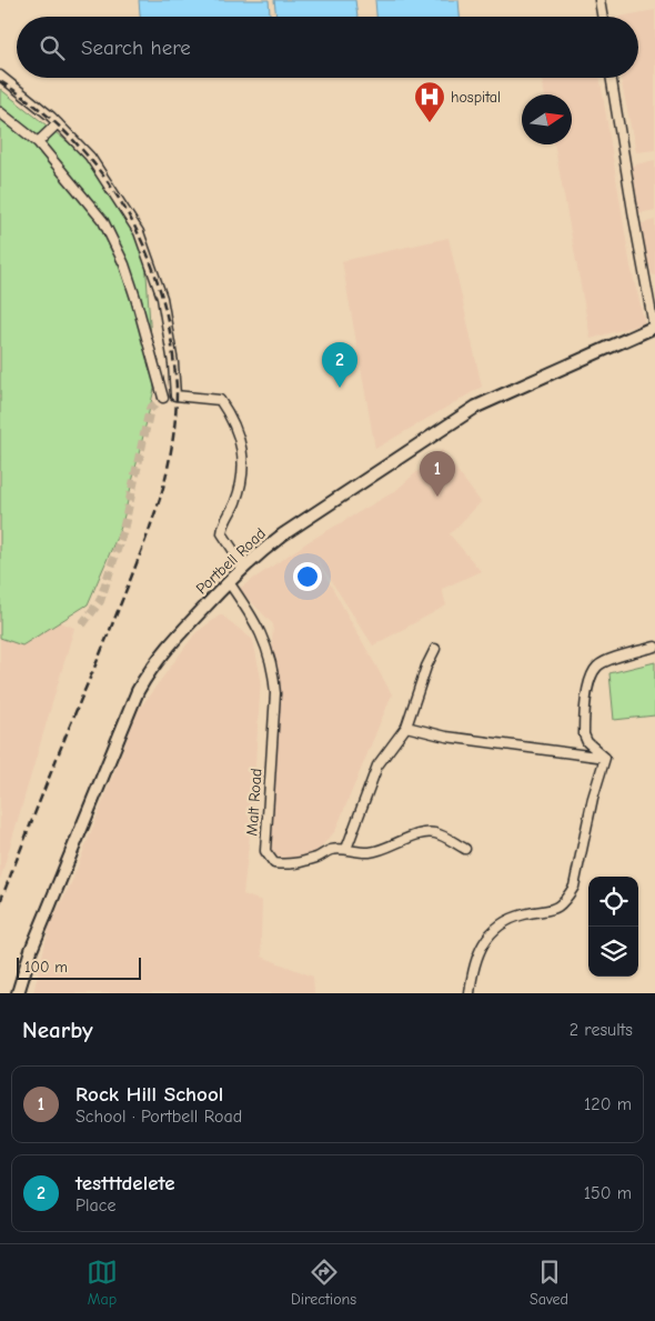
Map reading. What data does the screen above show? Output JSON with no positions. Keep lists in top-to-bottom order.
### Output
{
  "streets": {
    "main road": ["Portbell Road"],
    "street": ["Malt Road"]
  },
  "crossings": [
    ["Portbell Road", "Malt Road"]
  ],
  "places": {
    "hospital": ["hospital"]
  },
  "scale_bar": "100 m",
  "north": "right",
  "page": {
    "search": "Search here",
    "pins": ["2", "1"],
    "scale": "100 m",
    "heading": ["Nearby", "2 results"],
    "list": [
      {
        "mark": "1",
        "name": "Rock Hill School",
        "note": "School · Portbell Road",
        "value": "120 m"
      },
      {
        "mark": "2",
        "name": "testttdelete",
        "note": "Place",
        "value": "150 m"
      }
    ],
    "nav": ["Map", "Directions", "Saved"]
  }
}
